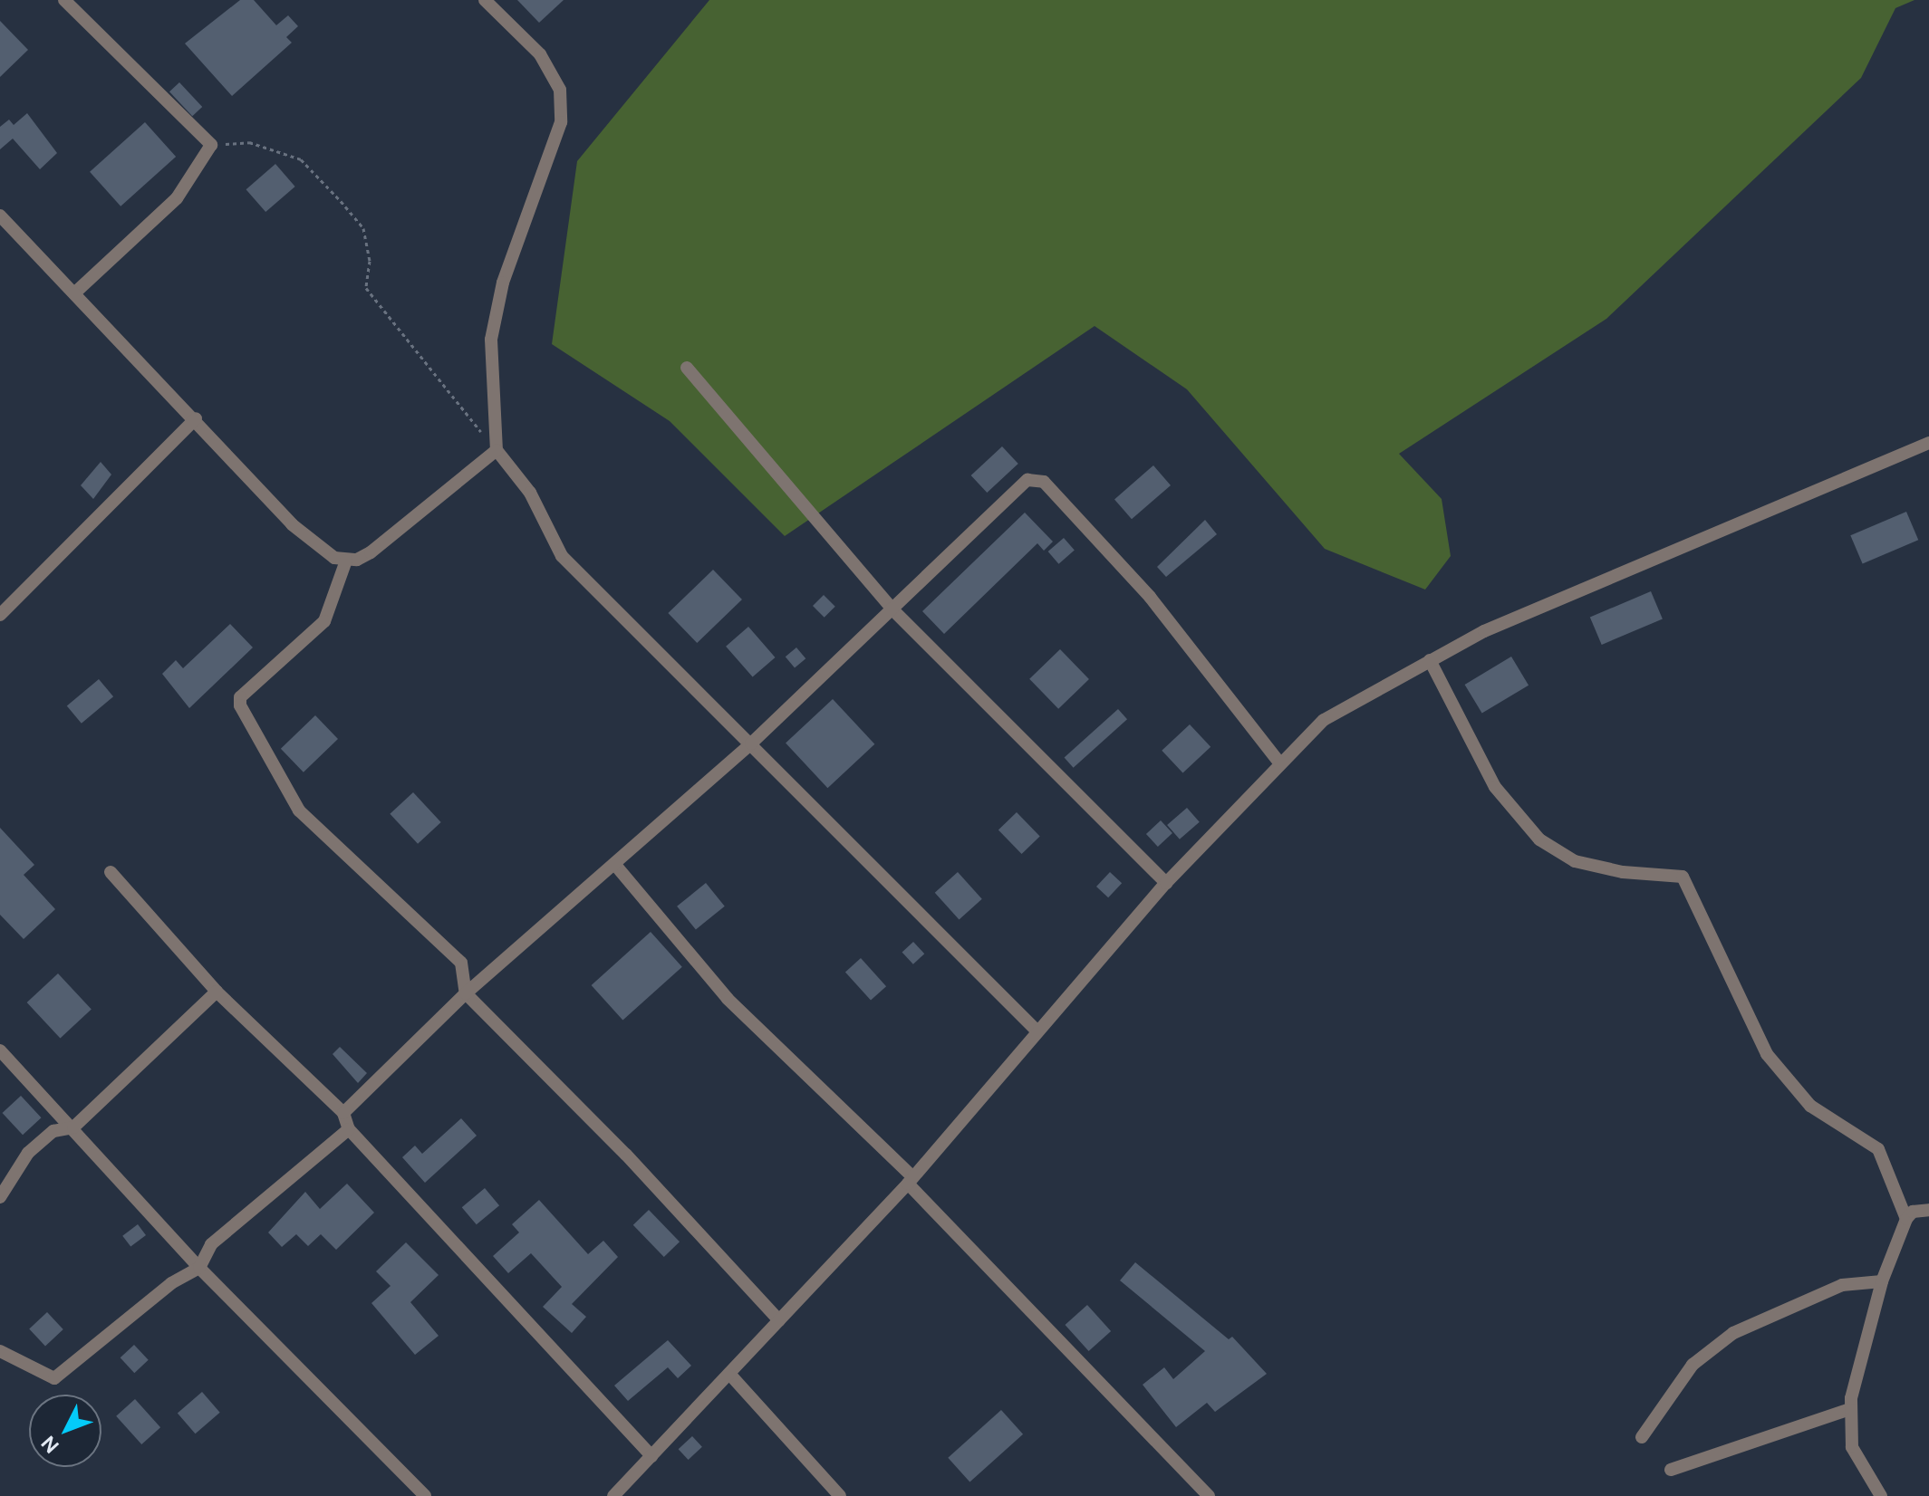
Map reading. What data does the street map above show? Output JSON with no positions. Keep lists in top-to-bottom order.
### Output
{
  "north": "bottom left"
}
